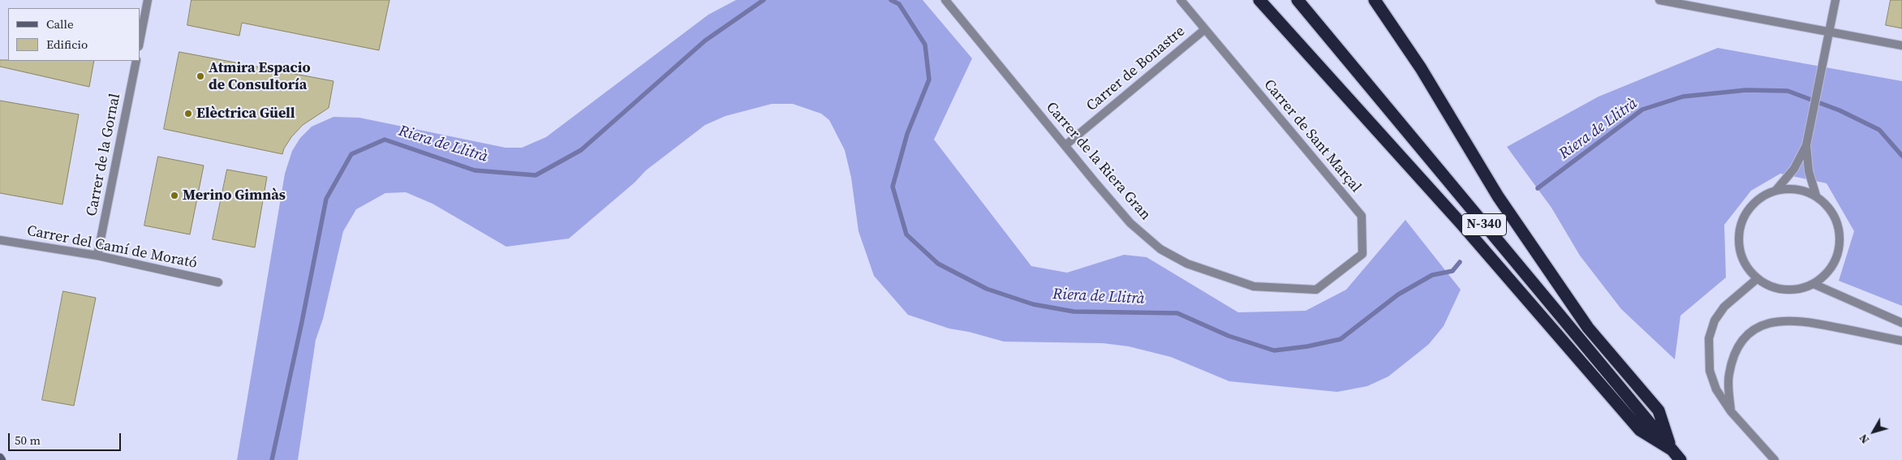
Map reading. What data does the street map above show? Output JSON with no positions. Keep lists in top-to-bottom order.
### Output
{
  "streets": {
    "highway": ["N-340"],
    "street": [
      "Carrer de Bonastre",
      "Carrer de Sant Marçal",
      "Carrer de la Gornal",
      "Carrer de la Riera Gran",
      "Carrer del Camí de Morató"
    ]
  },
  "crossings": [
    ["Carrer de Bonastre", "Carrer de Sant Marçal"],
    ["Carrer de Bonastre", "Carrer de la Riera Gran"],
    ["Carrer de Sant Marçal", "Carrer de la Riera Gran"],
    ["Carrer de la Gornal", "Carrer del Camí de Morató"]
  ],
  "water": ["Riera de Llitrà"],
  "places": ["Atmira Espacio de Consultoría", "Elèctrica Güell", "Merino Gimnàs"],
  "legend": ["Calle", "Edificio"],
  "scale_bar": "50 m",
  "north": "bottom left"
}
